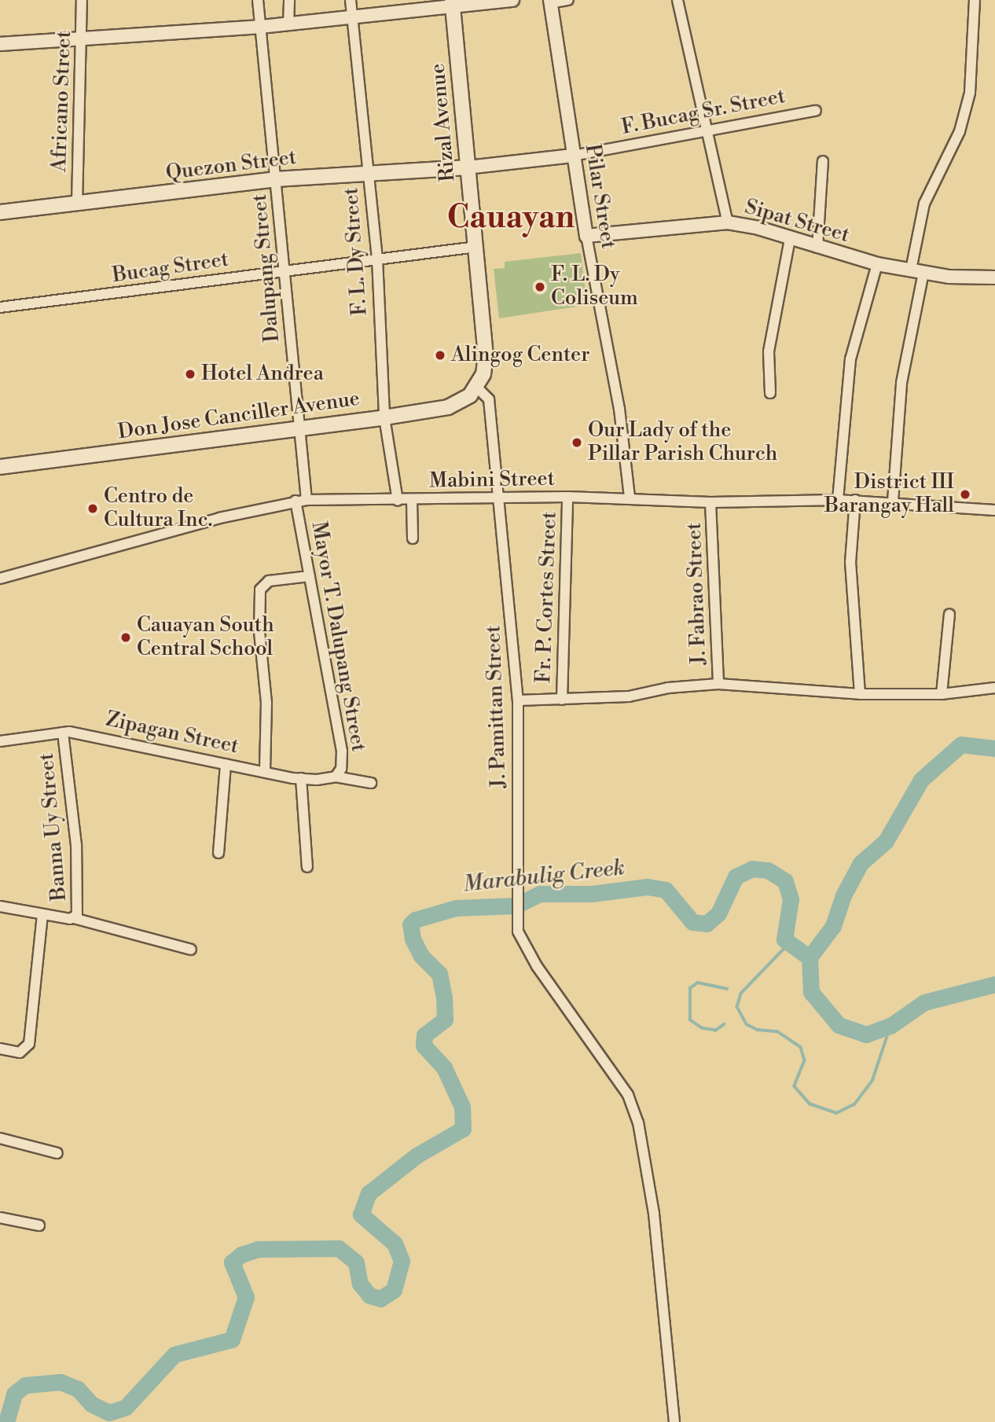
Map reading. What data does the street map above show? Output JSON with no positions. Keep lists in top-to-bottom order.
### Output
{
  "streets": {
    "main road": ["Rizal Avenue", "Quezon Street", "Don Jose Canciller Avenue"],
    "street": [
      "Africano Street",
      "F. Bucag Sr. Street",
      "Pilar Street",
      "Sipat Street",
      "F. L. Dy Street",
      "Bucag Street",
      "Dalupang Street",
      "Mabini Street",
      "J. Fabrao Street",
      "Fr. P. Cortes Street",
      "Mayor T. Dalupang Street",
      "J. Pamittan Street",
      "Zipagan Street",
      "Banna Uy Street"
    ]
  },
  "crossings": [
    ["Africano Street", "Quezon Street"],
    ["F. Bucag Sr. Street", "Rizal Avenue"],
    ["F. Bucag Sr. Street", "Quezon Street"],
    ["F. Bucag Sr. Street", "Pilar Street"],
    ["Rizal Avenue", "Quezon Street"],
    ["Rizal Avenue", "Bucag Street"],
    ["Rizal Avenue", "Don Jose Canciller Avenue"],
    ["Quezon Street", "F. L. Dy Street"],
    ["Quezon Street", "Dalupang Street"],
    ["Pilar Street", "Sipat Street"],
    ["Pilar Street", "Mabini Street"],
    ["F. L. Dy Street", "Bucag Street"],
    ["F. L. Dy Street", "Don Jose Canciller Avenue"],
    ["F. L. Dy Street", "Mabini Street"],
    ["Bucag Street", "Dalupang Street"],
    ["Dalupang Street", "Don Jose Canciller Avenue"],
    ["Dalupang Street", "Mabini Street"],
    ["Mabini Street", "J. Fabrao Street"],
    ["Mabini Street", "Fr. P. Cortes Street"],
    ["Mabini Street", "Mayor T. Dalupang Street"],
    ["Mabini Street", "J. Pamittan Street"],
    ["Mayor T. Dalupang Street", "Zipagan Street"],
    ["Zipagan Street", "Banna Uy Street"]
  ],
  "districts": ["Cauayan"],
  "water": ["Marabulig Creek"],
  "places": [
    "F. L. Dy Coliseum",
    "Alingog Center",
    "Hotel Andrea",
    "Our Lady of the Pillar Parish Church",
    "District III Barangay Hall",
    "Centro de Cultura Inc.",
    "Cauayan South Central School"
  ]
}
